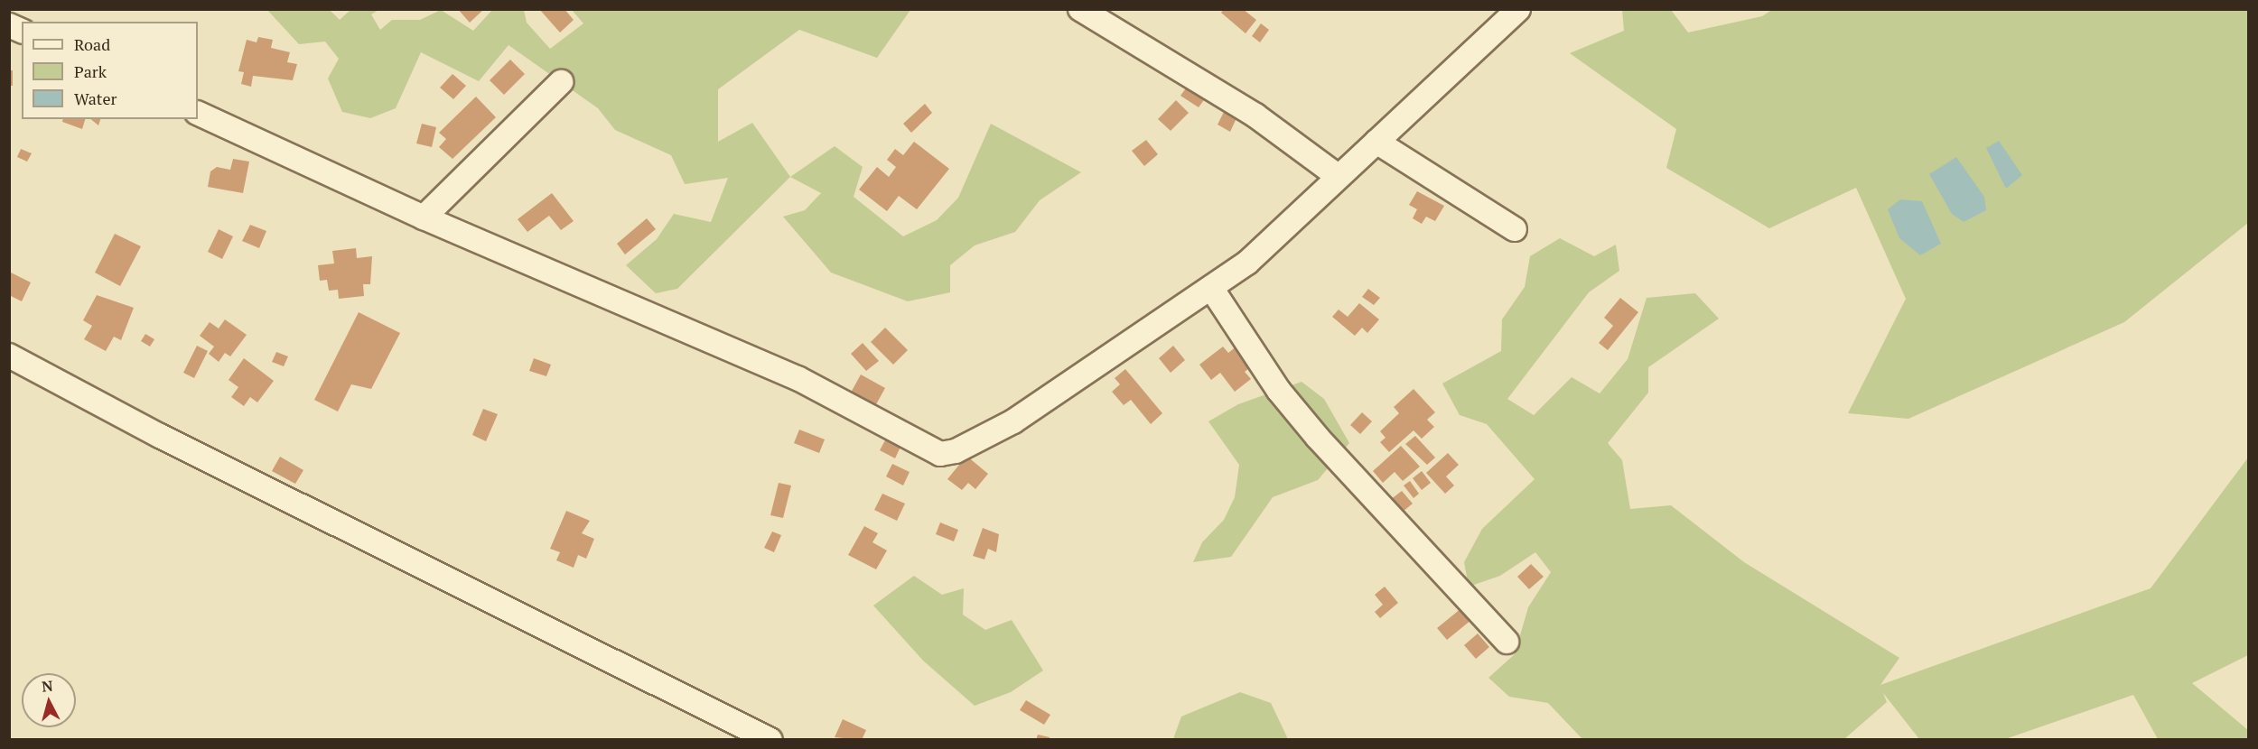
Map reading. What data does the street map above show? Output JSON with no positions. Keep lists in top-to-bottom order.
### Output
{
  "legend": ["Road", "Park", "Water"],
  "north": "top"
}
